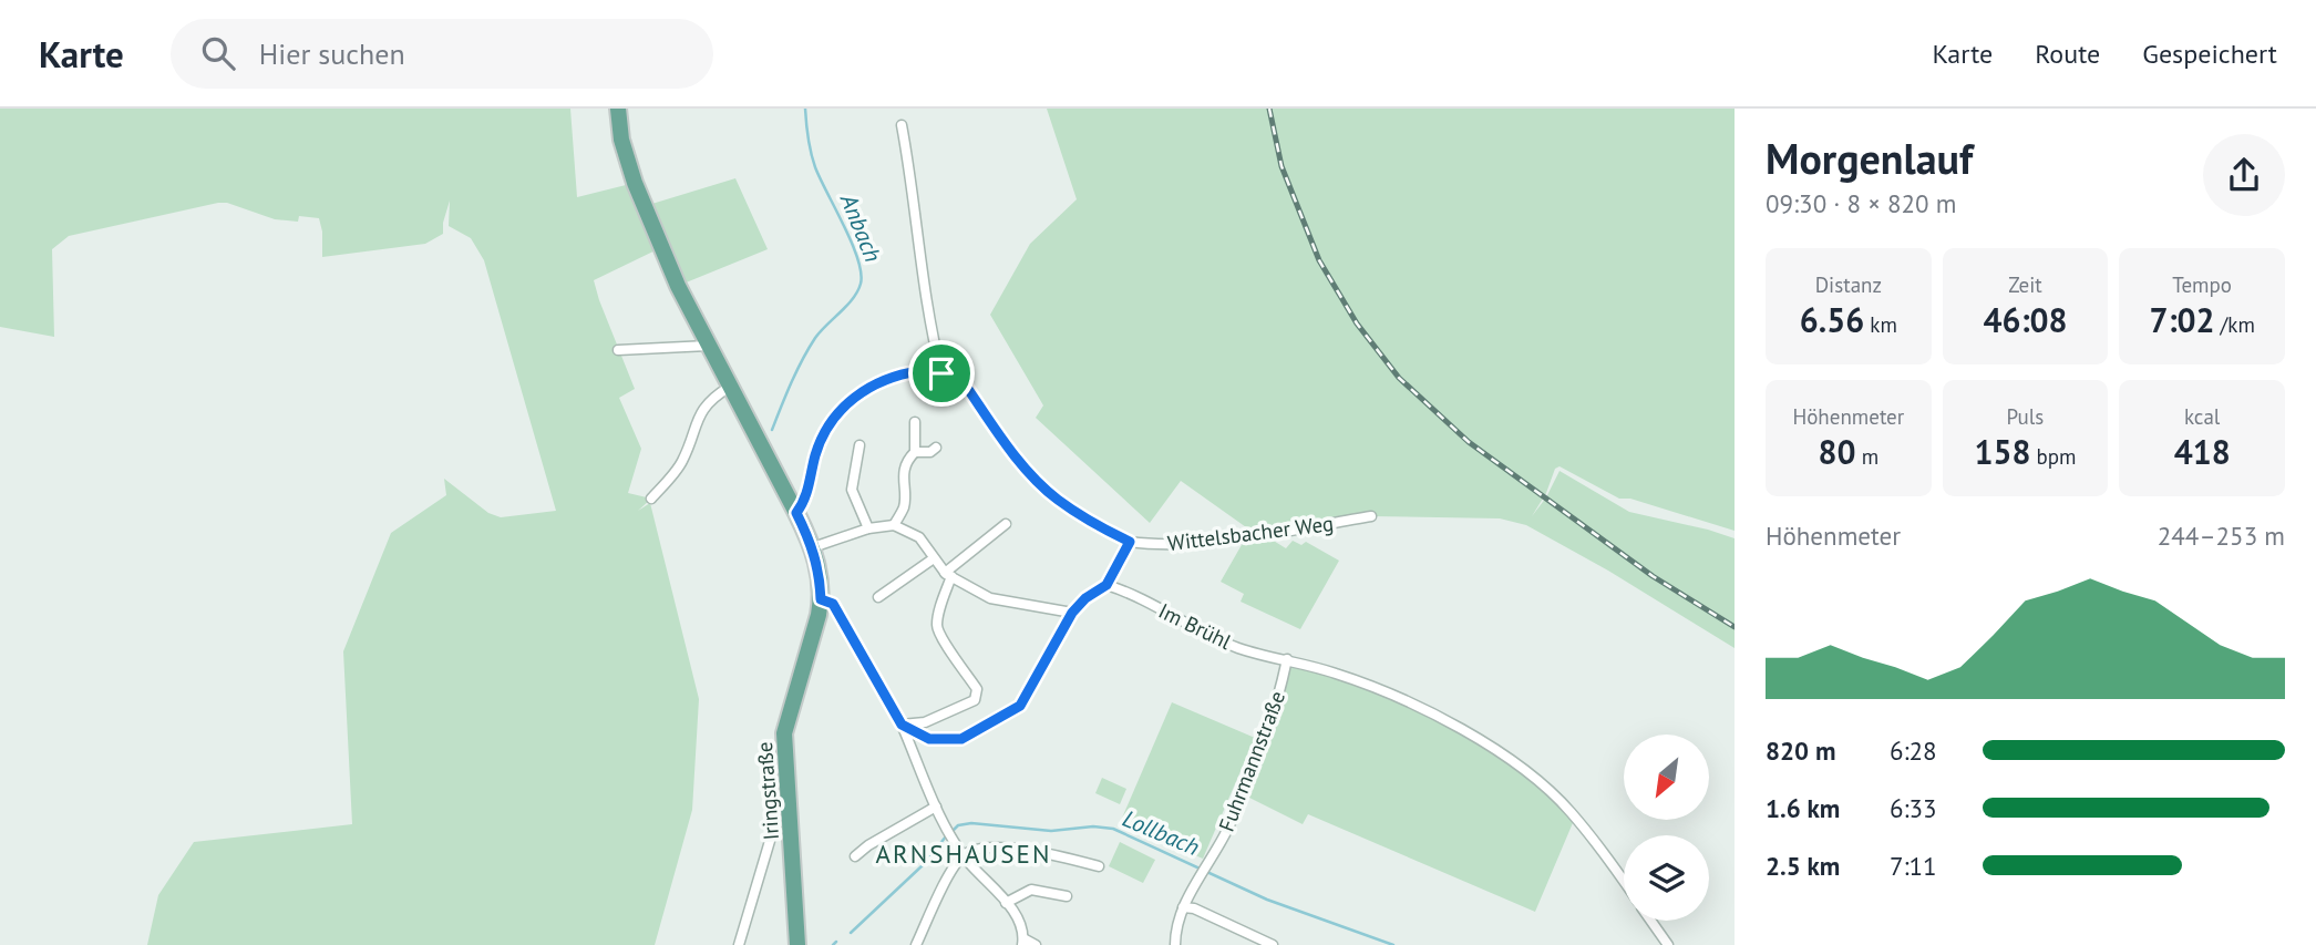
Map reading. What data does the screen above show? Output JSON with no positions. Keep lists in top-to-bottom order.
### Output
{
  "streets": {
    "main road": ["Iringstraße"],
    "street": ["Wittelsbacher Weg", "Im Brühl", "Fuhrmannstraße"]
  },
  "crossings": [
    ["Im Brühl", "Fuhrmannstraße"]
  ],
  "districts": ["ARNSHAUSEN"],
  "water": ["Anbach", "Lollbach"],
  "north": "bottom left",
  "page": {
    "header": "Karte",
    "search": "Hier suchen",
    "nav": ["Karte", "Route", "Gespeichert"],
    "heading": ["Morgenlauf", "09:30 · 8 × 820 m"],
    "stats": [
      ["Distanz", "6.56 km"],
      ["Zeit", "46:08"],
      ["Tempo", "7:02 /km"],
      ["Höhenmeter", "80 m"],
      ["Puls", "158 bpm"],
      ["kcal", "418"]
    ],
    "chart": ["Höhenmeter", "244–253 m"],
    "list": [
      {
        "name": "820 m",
        "note": "6:28"
      },
      {
        "name": "1.6 km",
        "note": "6:33"
      },
      {
        "name": "2.5 km",
        "note": "7:11"
      }
    ]
  }
}
